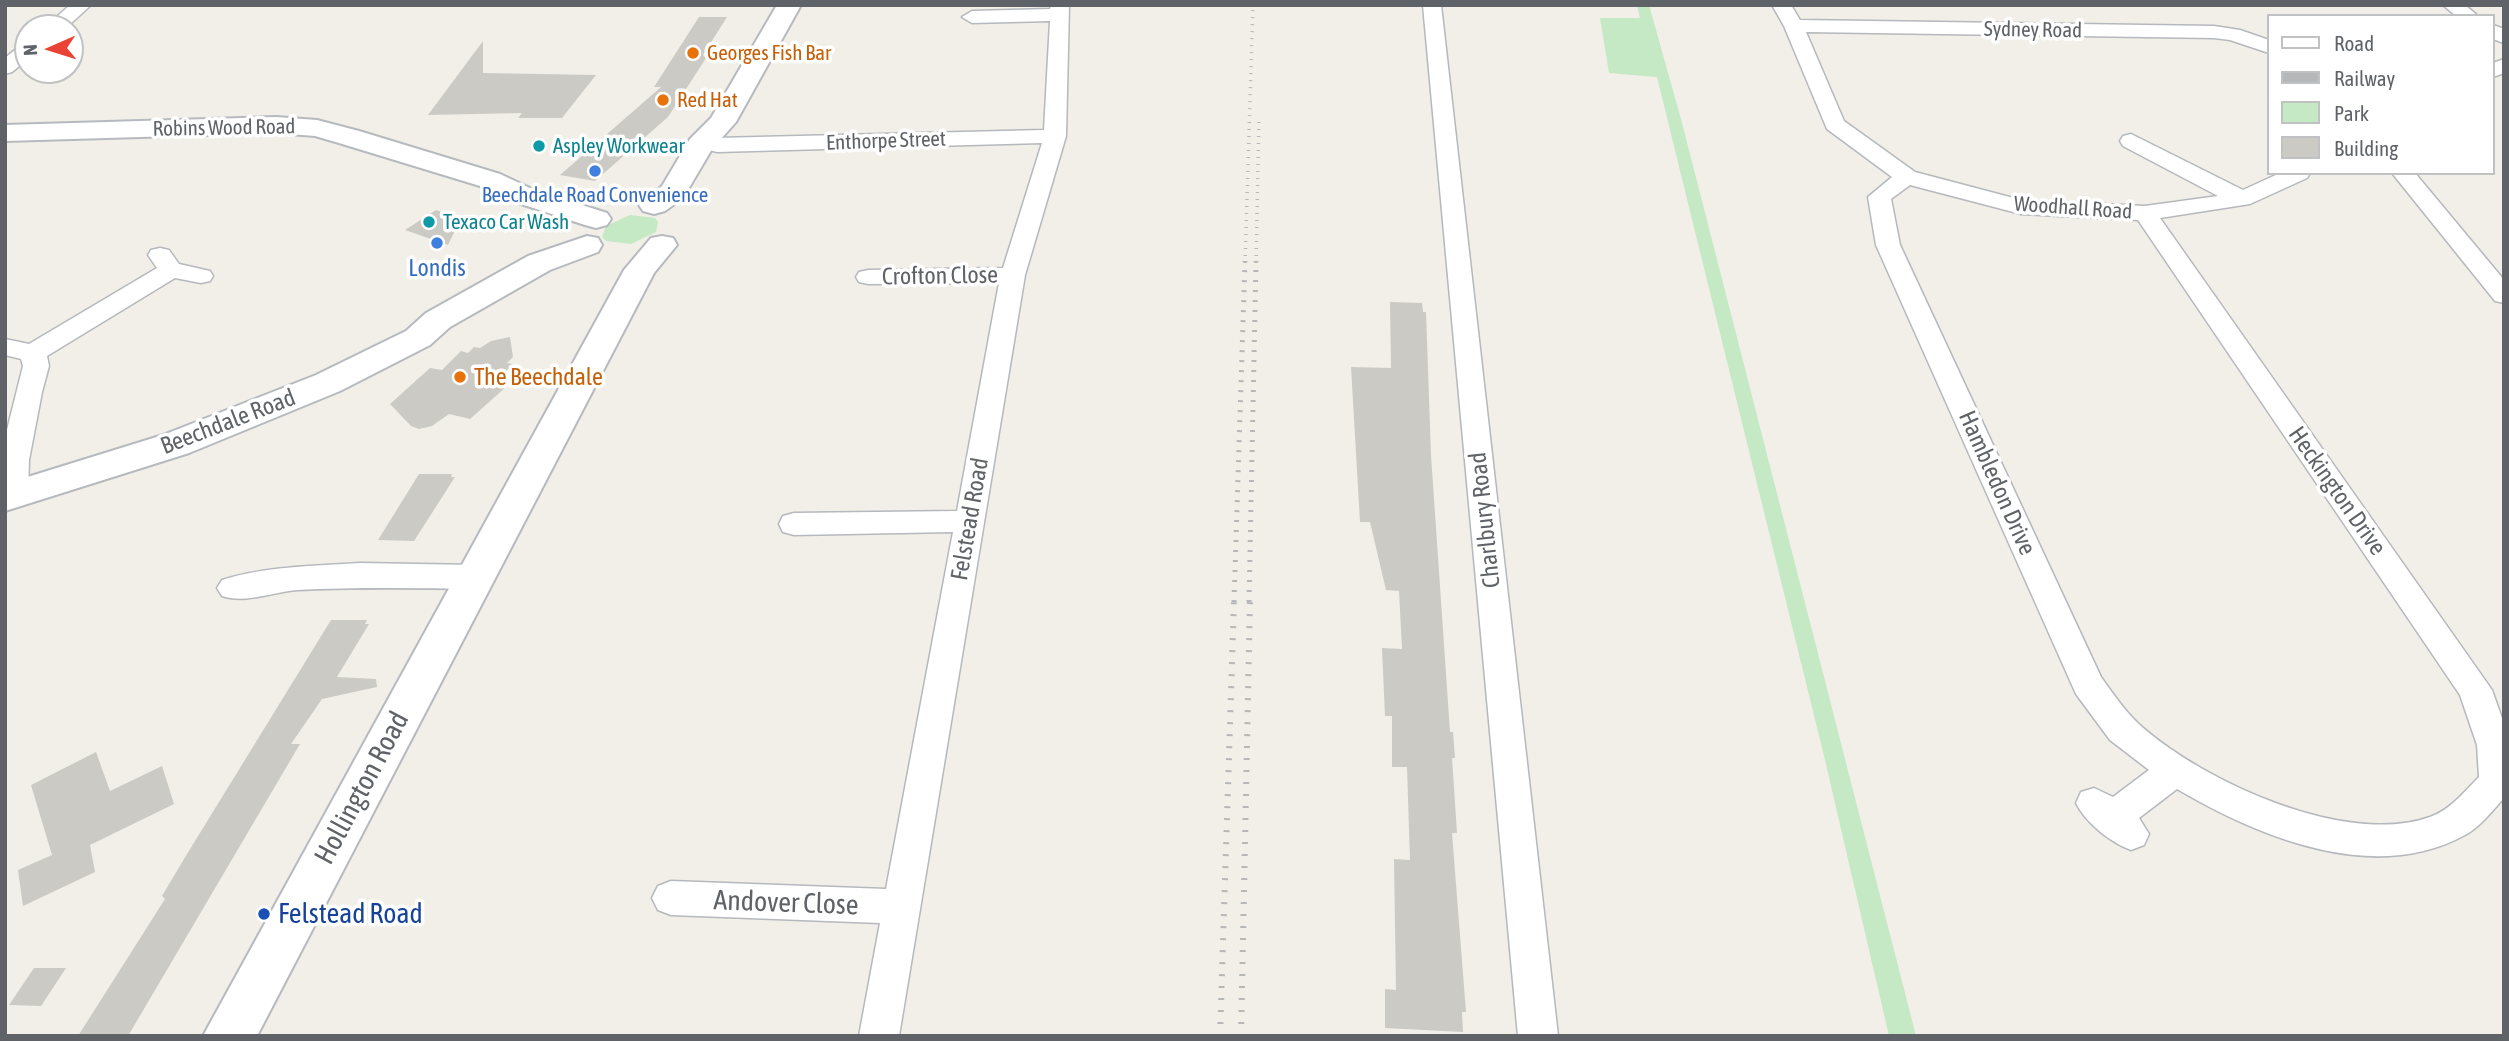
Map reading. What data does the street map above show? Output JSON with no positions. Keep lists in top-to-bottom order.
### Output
{
  "streets": {
    "street": [
      "Sydney Road",
      "Robins Wood Road",
      "Enthorpe Street",
      "Woodhall Road",
      "Crofton Close",
      "Beechdale Road",
      "Hambledon Drive",
      "Heckington Drive",
      "Felstead Road",
      "Charlbury Road",
      "Hollington Road",
      "Andover Close"
    ]
  },
  "crossings": [
    ["Sydney Road", "Woodhall Road"],
    ["Robins Wood Road", "Beechdale Road"],
    ["Robins Wood Road", "Hollington Road"],
    ["Enthorpe Street", "Felstead Road"],
    ["Woodhall Road", "Hambledon Drive"],
    ["Woodhall Road", "Heckington Drive"],
    ["Crofton Close", "Felstead Road"],
    ["Beechdale Road", "Hollington Road"],
    ["Hambledon Drive", "Heckington Drive"],
    ["Felstead Road", "Andover Close"]
  ],
  "places": [
    "Georges Fish Bar",
    "Red Hat",
    "Aspley Workwear",
    "Beechdale Road Convenience",
    "Texaco Car Wash",
    "Londis",
    "The Beechdale",
    "Felstead Road"
  ],
  "legend": [
    "Road",
    "Railway",
    "Park",
    "Building"
  ],
  "north": "left"
}
